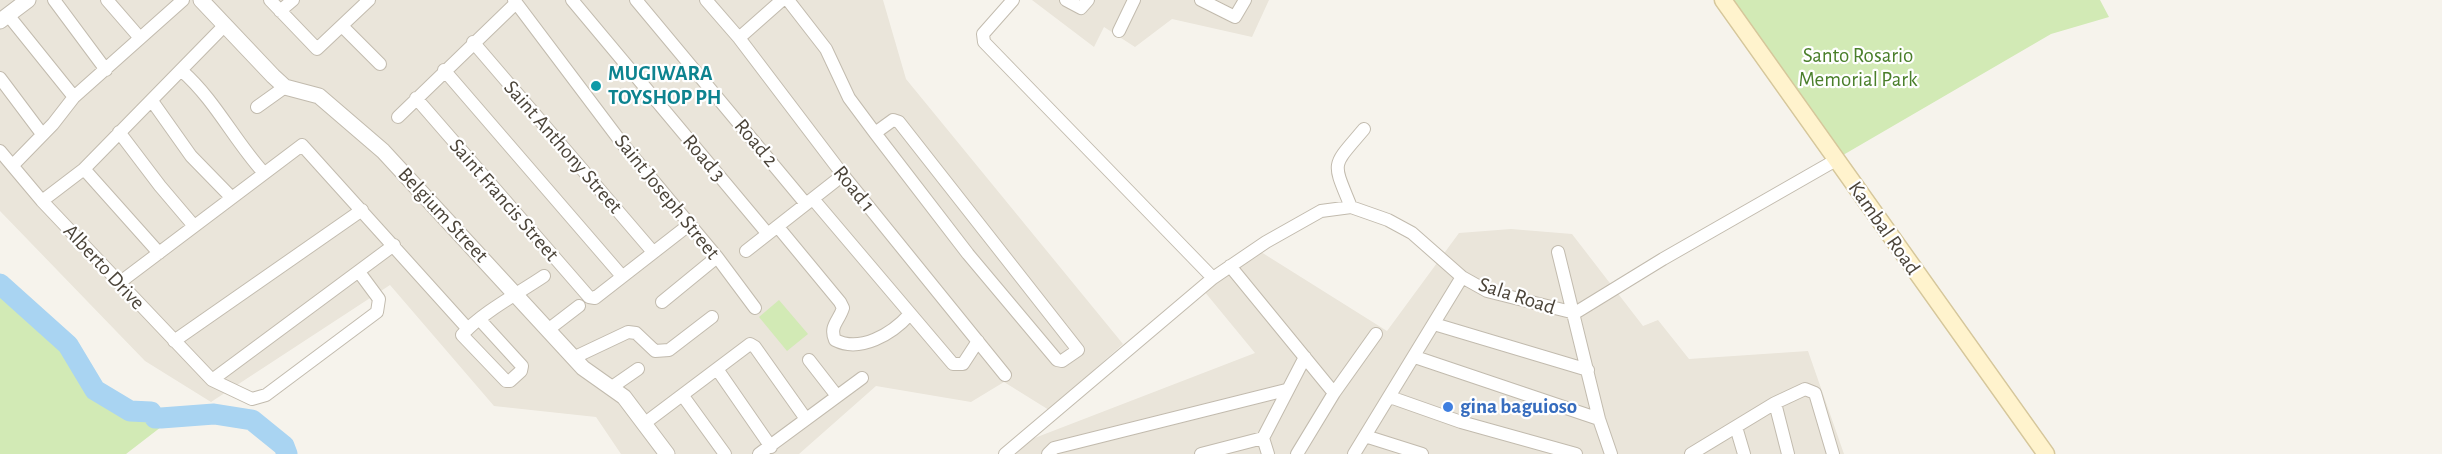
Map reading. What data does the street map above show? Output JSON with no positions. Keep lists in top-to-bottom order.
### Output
{
  "streets": {
    "main road": ["Kambal Road"],
    "street": [
      "Road 2",
      "Saint Anthony Street",
      "Road 3",
      "Road 1",
      "Saint Joseph Street",
      "Saint Francis Street",
      "Belgium Street",
      "Alberto Drive",
      "Sala Road"
    ]
  },
  "crossings": [
    ["Road 2", "Road 3"],
    ["Road 2", "Road 1"],
    ["Kambal Road", "Sala Road"]
  ],
  "parks": ["Santo Rosario Memorial Park"],
  "places": ["MUGIWARA TOYSHOP PH", "gina baguioso"]
}
